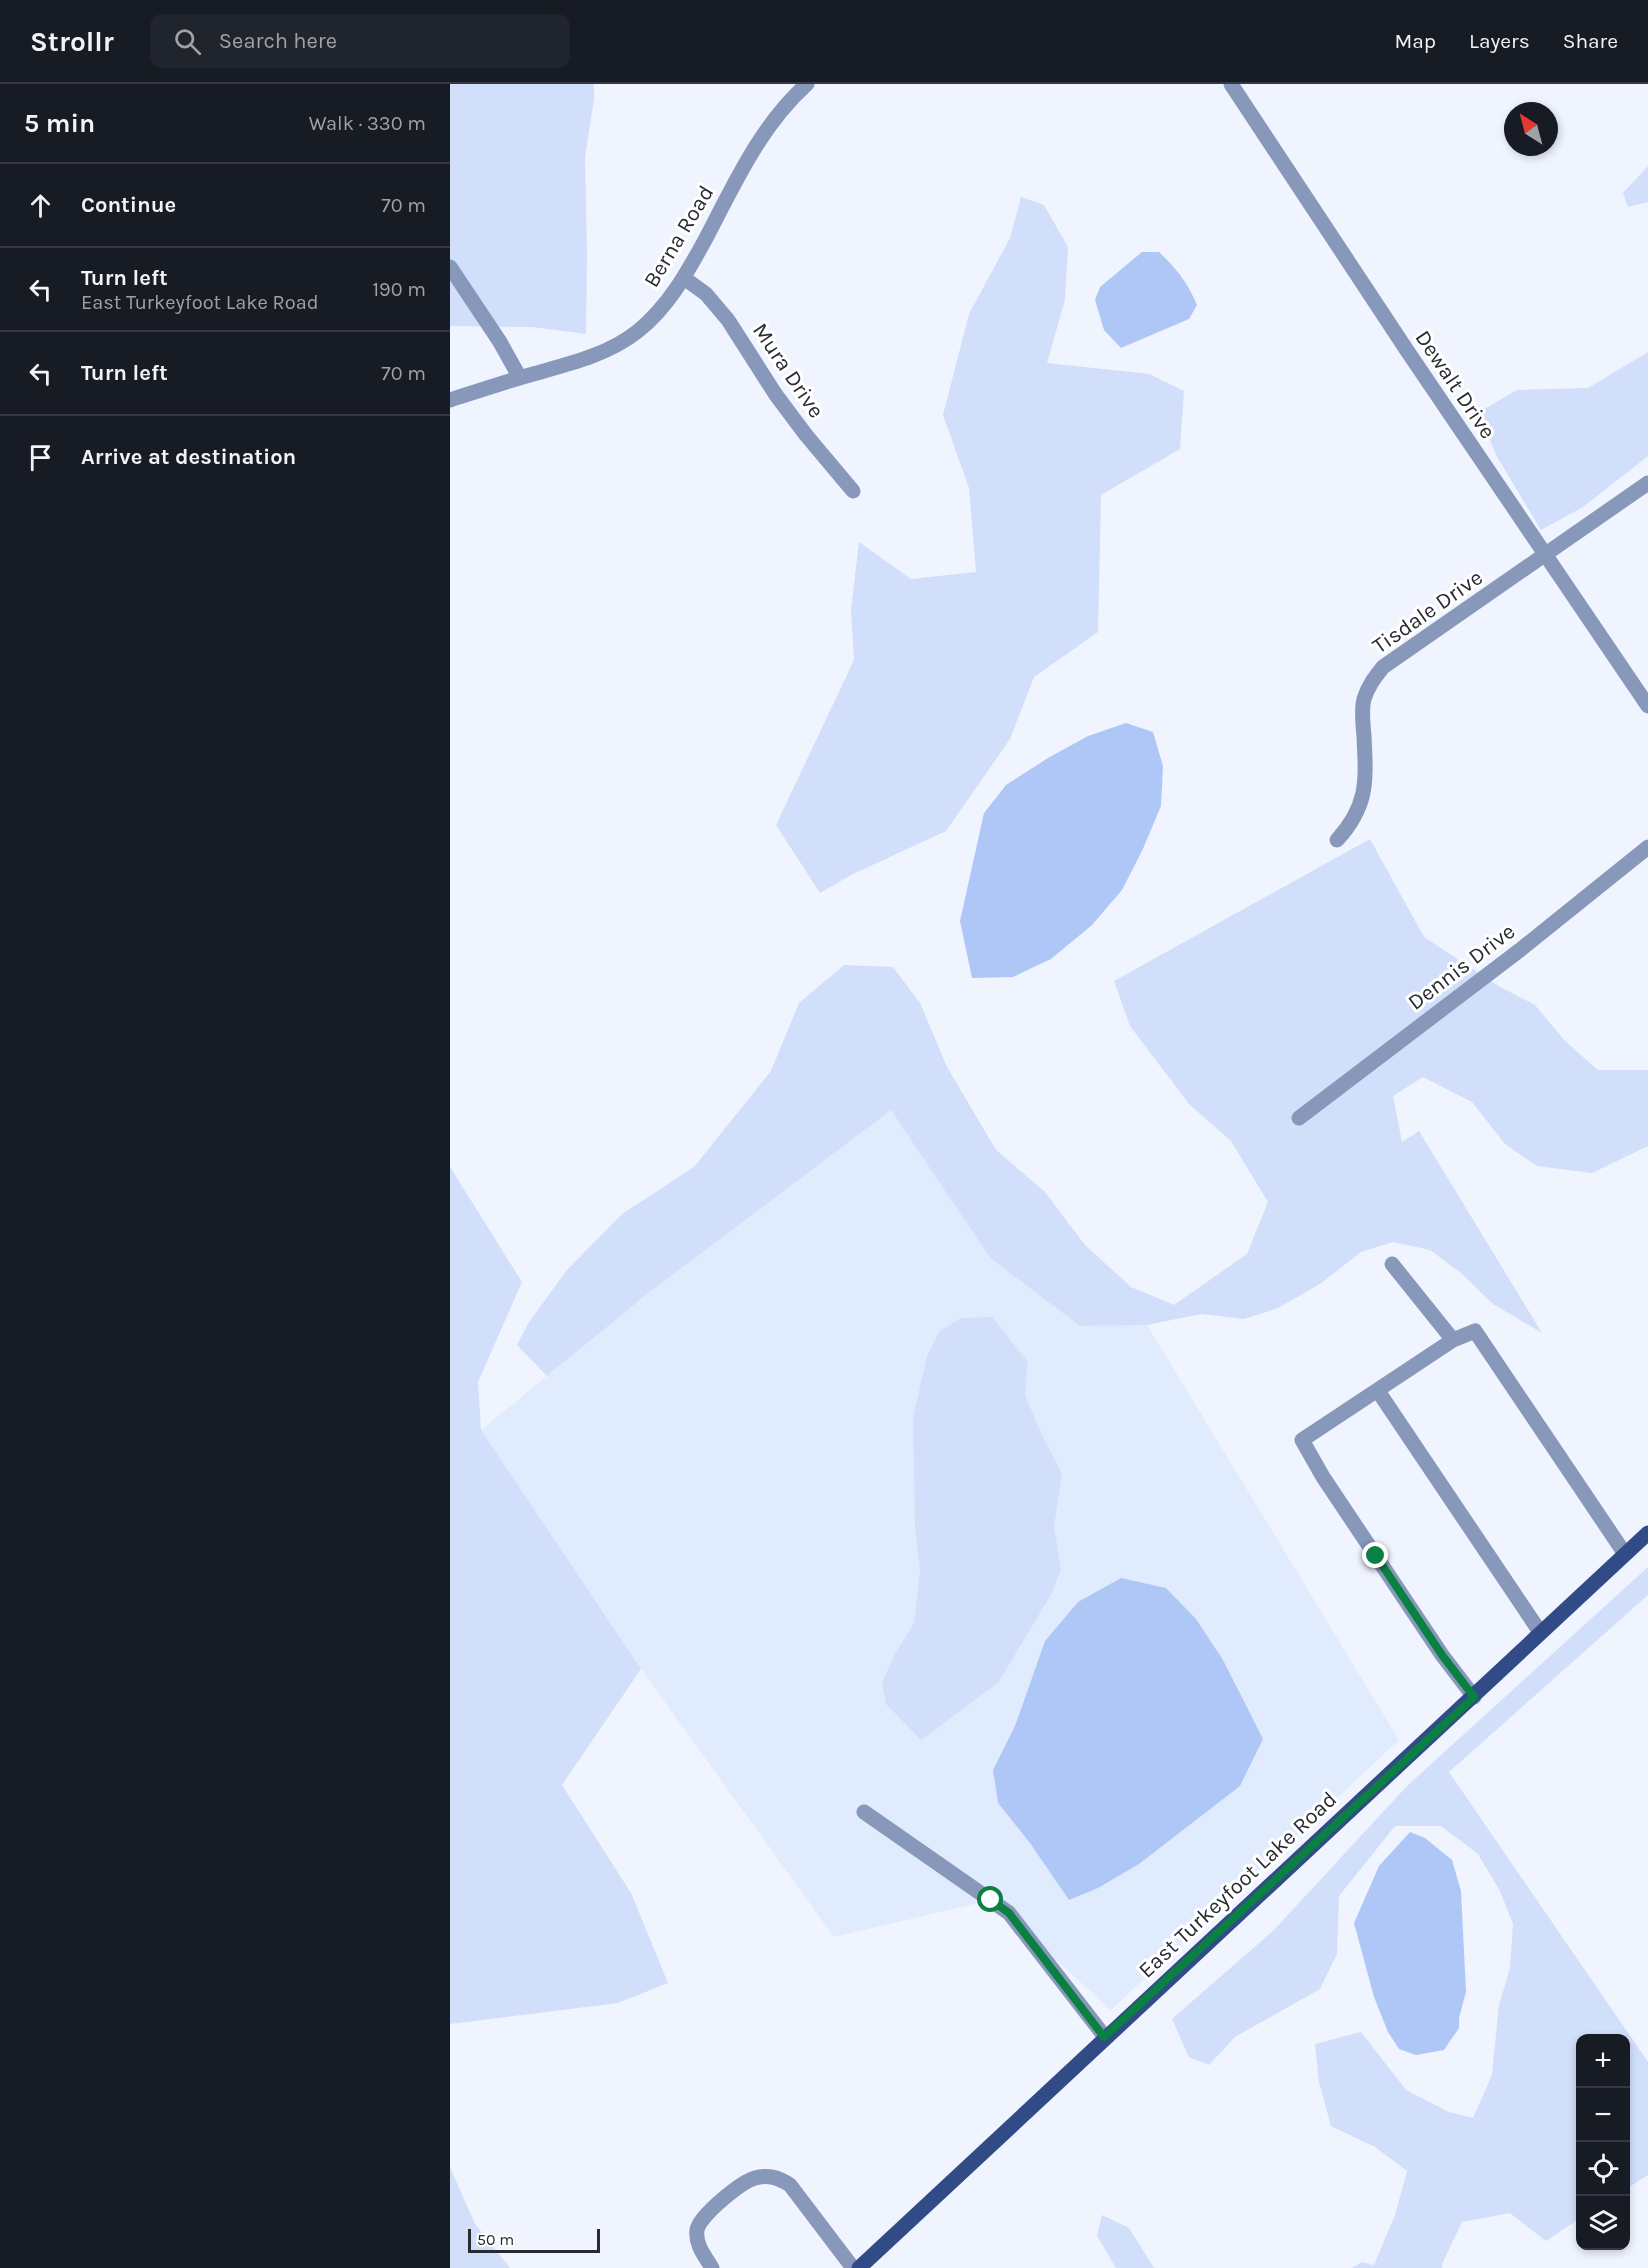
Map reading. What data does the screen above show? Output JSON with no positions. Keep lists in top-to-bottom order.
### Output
{
  "streets": {
    "main road": ["East Turkeyfoot Lake Road"],
    "street": [
      "Berna Road",
      "Mura Drive",
      "Dewalt Drive",
      "Tisdale Drive",
      "Dennis Drive"
    ]
  },
  "crossings": [
    ["Berna Road", "Mura Drive"],
    ["Dewalt Drive", "Tisdale Drive"]
  ],
  "scale_bar": "50 m",
  "north": "top left",
  "page": {
    "header": "Strollr",
    "search": "Search here",
    "nav": ["Map", "Layers", "Share"],
    "heading": ["5 min", "Walk · 330 m"],
    "list": [
      ["Continue", "70 m"],
      ["Turn left", "East Turkeyfoot Lake Road", "190 m"],
      ["Turn left", "70 m"],
      "Arrive at destination"
    ],
    "map_buttons": ["+", "−"],
    "scale": "50 m"
  }
}
